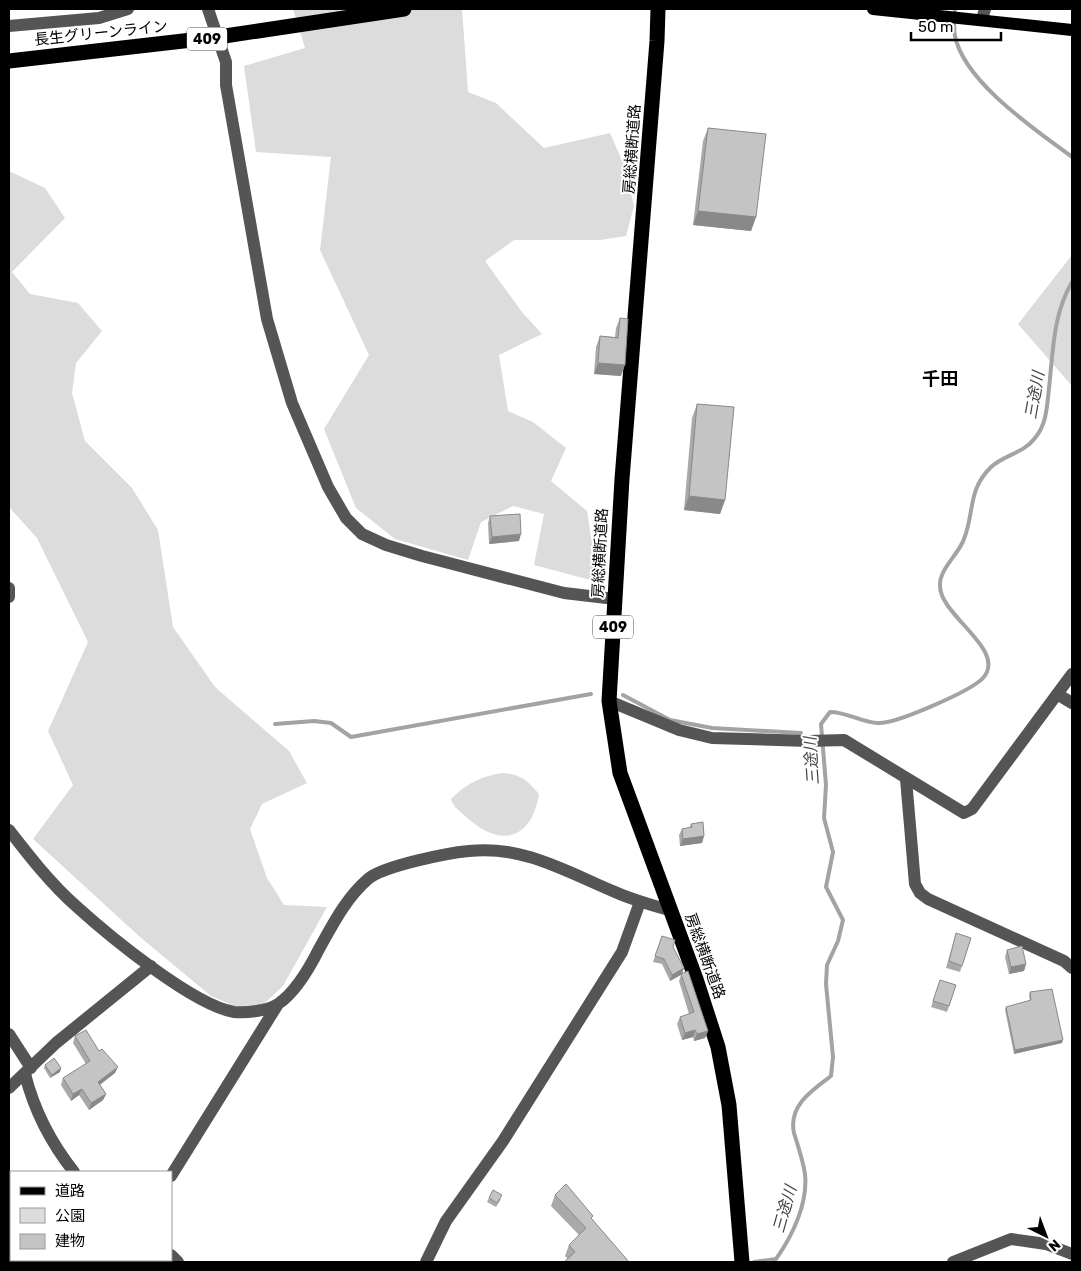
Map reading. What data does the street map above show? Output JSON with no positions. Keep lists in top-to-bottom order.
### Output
{
  "streets": {
    "highway": ["長生グリーンライン", "409", "房総横断道路"]
  },
  "districts": ["千田"],
  "water": ["三途川"],
  "legend": ["道路", "公園", "建物"],
  "scale_bar": "50 m",
  "north": "bottom right"
}
